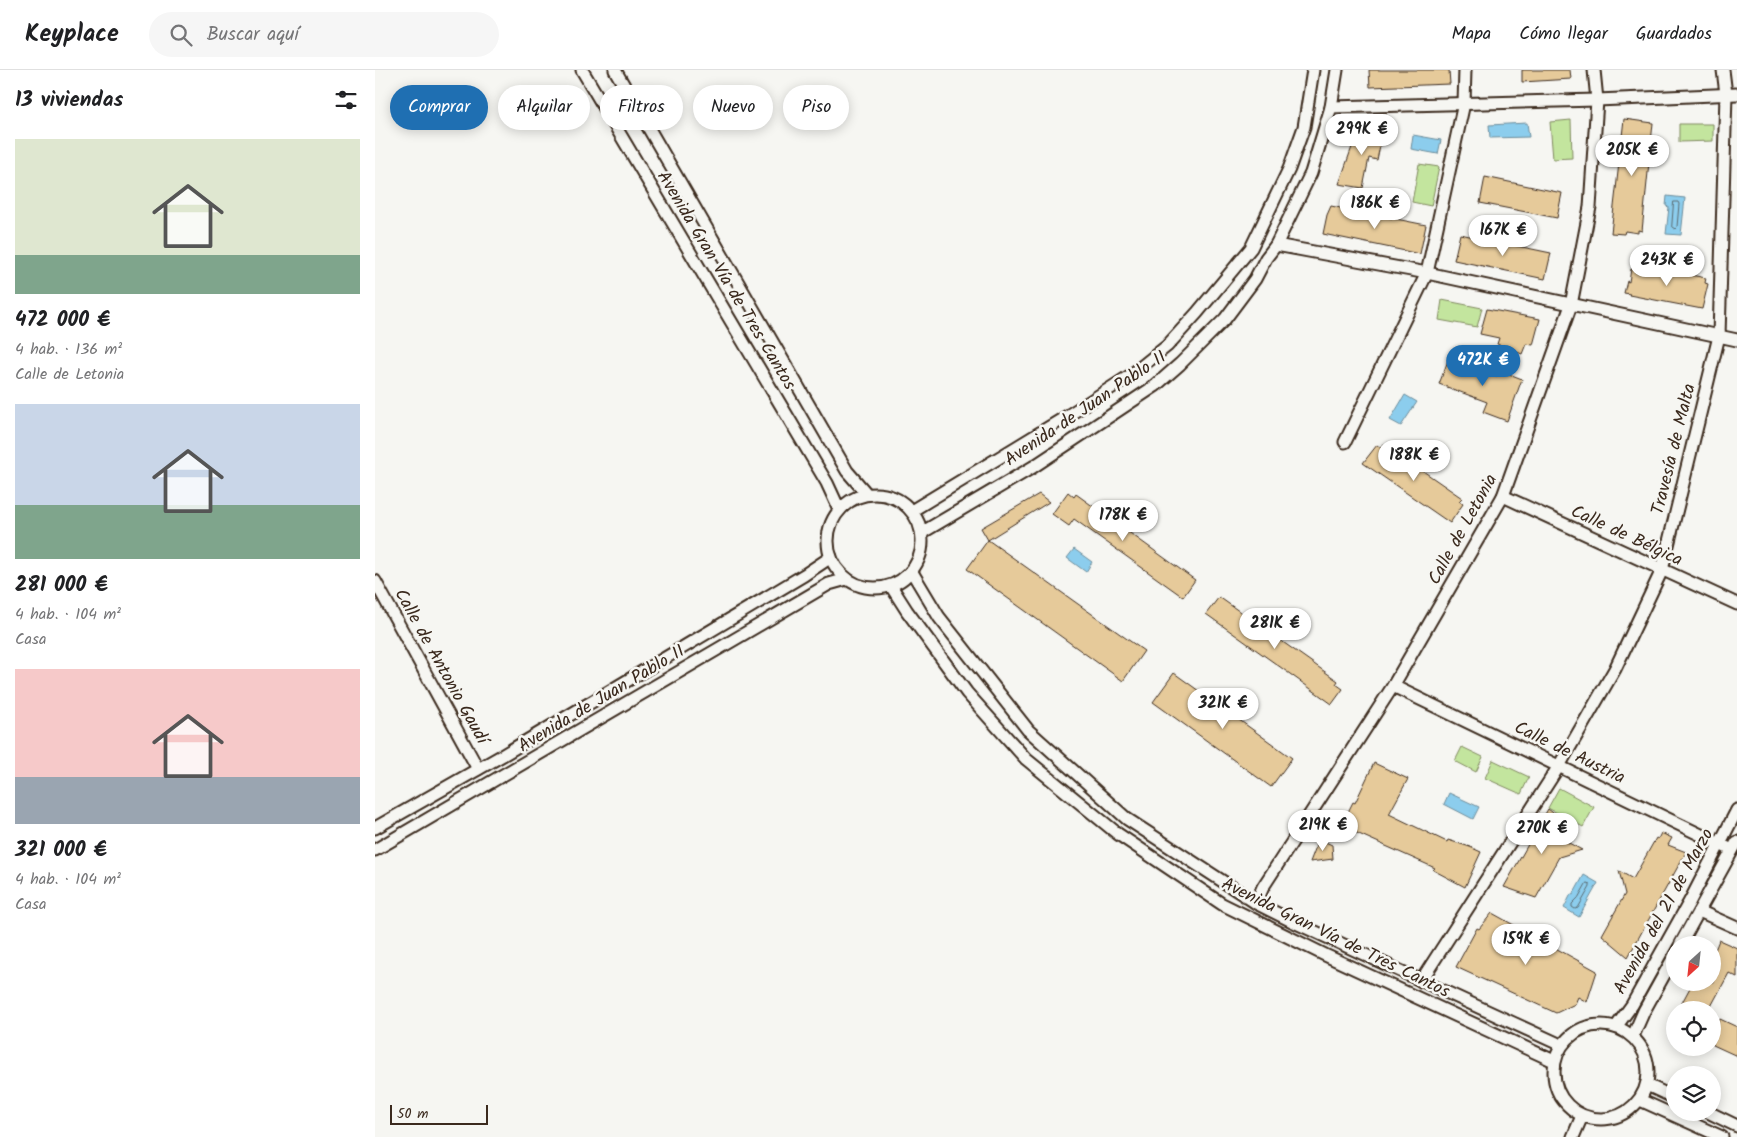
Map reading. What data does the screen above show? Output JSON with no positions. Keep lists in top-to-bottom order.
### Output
{
  "streets": {
    "street": [
      "Avenida Gran Vía de Tres Cantos",
      "Avenida de Juan Pablo II",
      "Travesía de Malta",
      "Calle de Letonia",
      "Calle de Bélgica",
      "Calle de Antonio Gaudí",
      "Calle de Austria",
      "Avenida del 21 de Marzo"
    ]
  },
  "crossings": [
    ["Avenida Gran Vía de Tres Cantos", "Avenida de Juan Pablo II"],
    ["Avenida Gran Vía de Tres Cantos", "Travesía de Malta"],
    ["Avenida Gran Vía de Tres Cantos", "Calle de Letonia"],
    ["Avenida Gran Vía de Tres Cantos", "Avenida del 21 de Marzo"],
    ["Avenida de Juan Pablo II", "Calle de Antonio Gaudí"],
    ["Travesía de Malta", "Calle de Bélgica"],
    ["Travesía de Malta", "Calle de Austria"],
    ["Calle de Letonia", "Calle de Bélgica"],
    ["Calle de Letonia", "Calle de Austria"],
    ["Calle de Austria", "Avenida del 21 de Marzo"]
  ],
  "scale_bar": "50 m",
  "north": "bottom left",
  "page": {
    "header": "Keyplace",
    "search": "Buscar aquí",
    "nav": ["Mapa", "Cómo llegar", "Guardados"],
    "heading": "13 viviendas",
    "chip": [
      "Comprar",
      "Alquilar",
      "Filtros",
      "Nuevo",
      "Piso"
    ],
    "price": [
      "299K €",
      "205K €",
      "186K €",
      "167K €",
      "243K €",
      "472K €",
      "188K €",
      "178K €",
      "281K €",
      "321K €",
      "219K €",
      "270K €",
      "159K €"
    ],
    "list": [
      {
        "name": "472 000 €",
        "note": "4 hab. · 136 m² · Calle de Letonia"
      },
      {
        "name": "281 000 €",
        "note": "4 hab. · 104 m² · Casa"
      },
      {
        "name": "321 000 €",
        "note": "4 hab. · 104 m² · Casa"
      }
    ],
    "scale": "50 m"
  }
}
